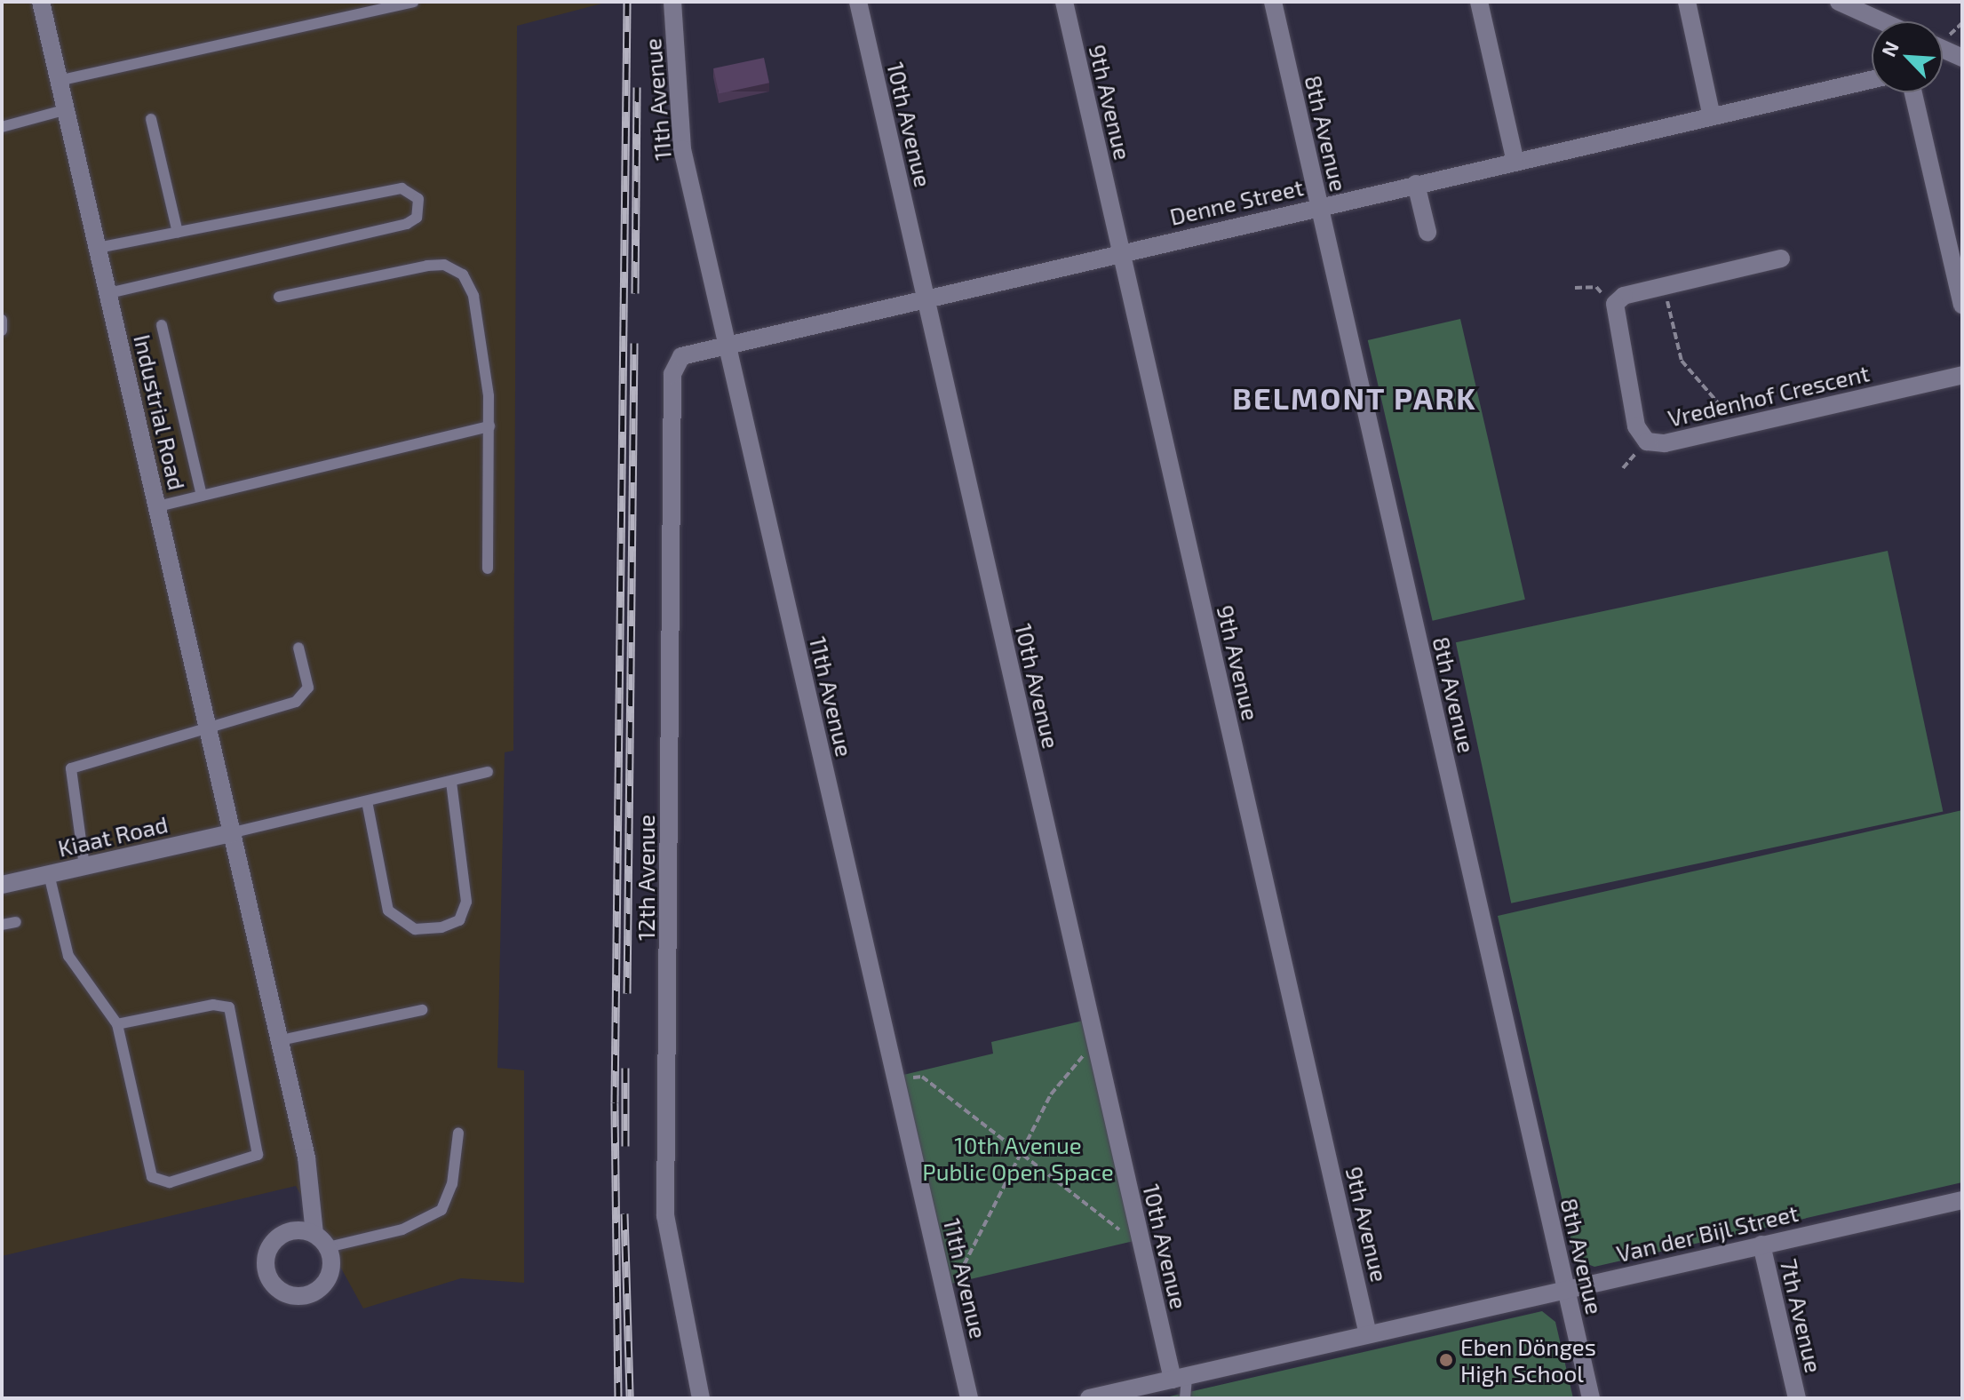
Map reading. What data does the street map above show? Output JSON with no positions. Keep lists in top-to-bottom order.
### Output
{
  "streets": {
    "street": [
      "11th Avenue",
      "9th Avenue",
      "10th Avenue",
      "8th Avenue",
      "Denne Street",
      "Vredenhof Crescent",
      "Industrial Road",
      "Kiaat Road",
      "12th Avenue",
      "Van der Bijl Street",
      "7th Avenue"
    ]
  },
  "crossings": [
    ["11th Avenue", "Denne Street"],
    ["9th Avenue", "Denne Street"],
    ["9th Avenue", "Van der Bijl Street"],
    ["10th Avenue", "Denne Street"],
    ["10th Avenue", "Van der Bijl Street"],
    ["8th Avenue", "Denne Street"],
    ["8th Avenue", "Van der Bijl Street"],
    ["Denne Street", "12th Avenue"],
    ["Industrial Road", "Kiaat Road"],
    ["Van der Bijl Street", "7th Avenue"]
  ],
  "districts": ["BELMONT PARK"],
  "parks": ["10th Avenue Public Open Space"],
  "places": ["Eben Dönges High School"],
  "north": "top left"
}
